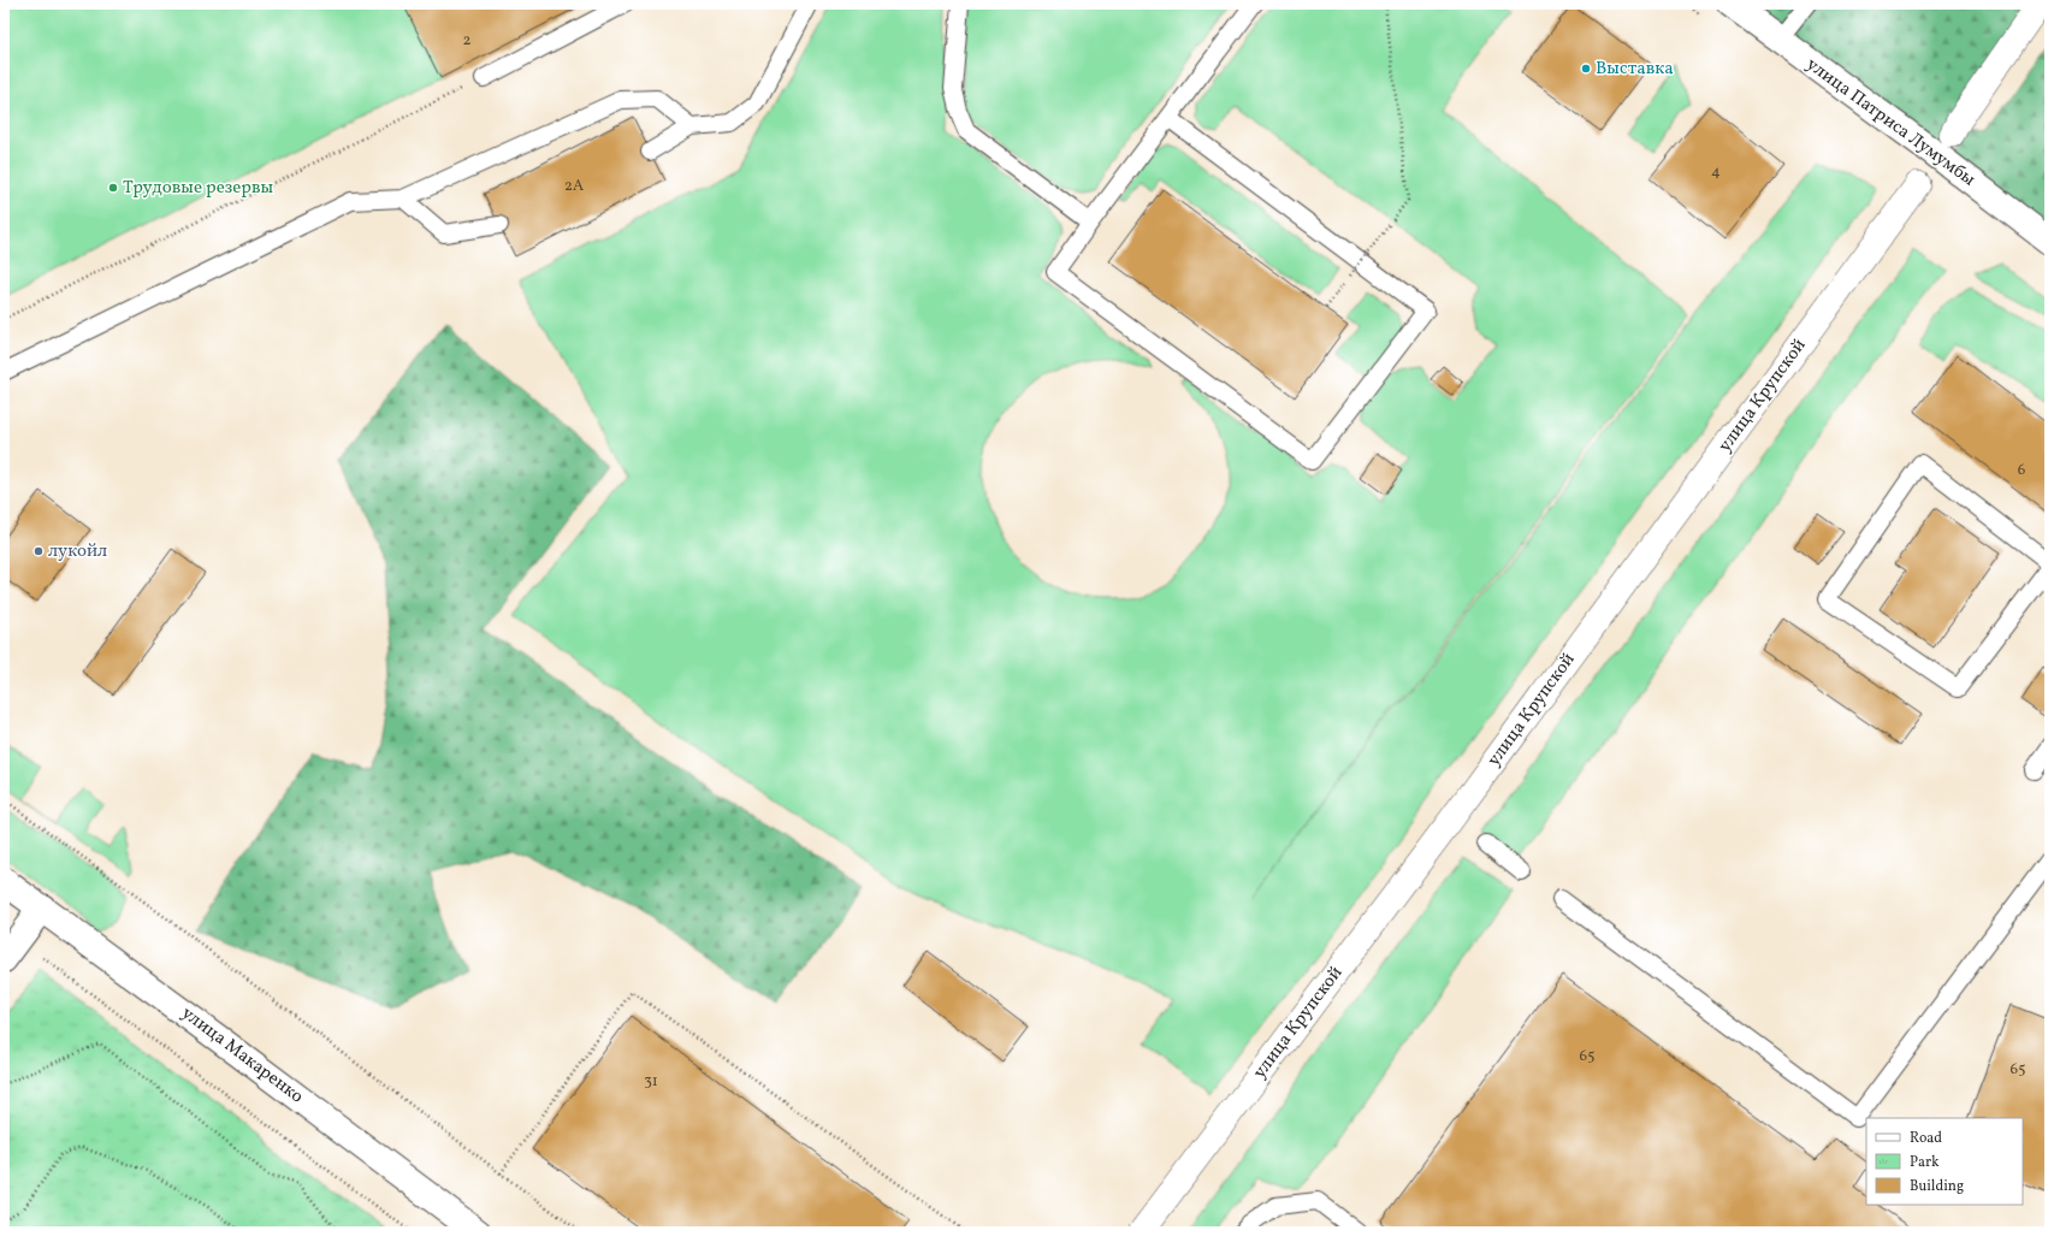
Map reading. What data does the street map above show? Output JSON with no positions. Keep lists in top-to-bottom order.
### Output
{
  "streets": {
    "main road": ["улица Патриса Лумумбы", "улица Макаренко"],
    "street": ["улица Крупской"]
  },
  "places": ["Выставка", "Трудовые резервы", "лукойл"],
  "house_numbers": [
    "2",
    "4",
    "2А",
    "6",
    "65",
    "65",
    "31"
  ],
  "legend": ["Road", "Park", "Building"]
}
